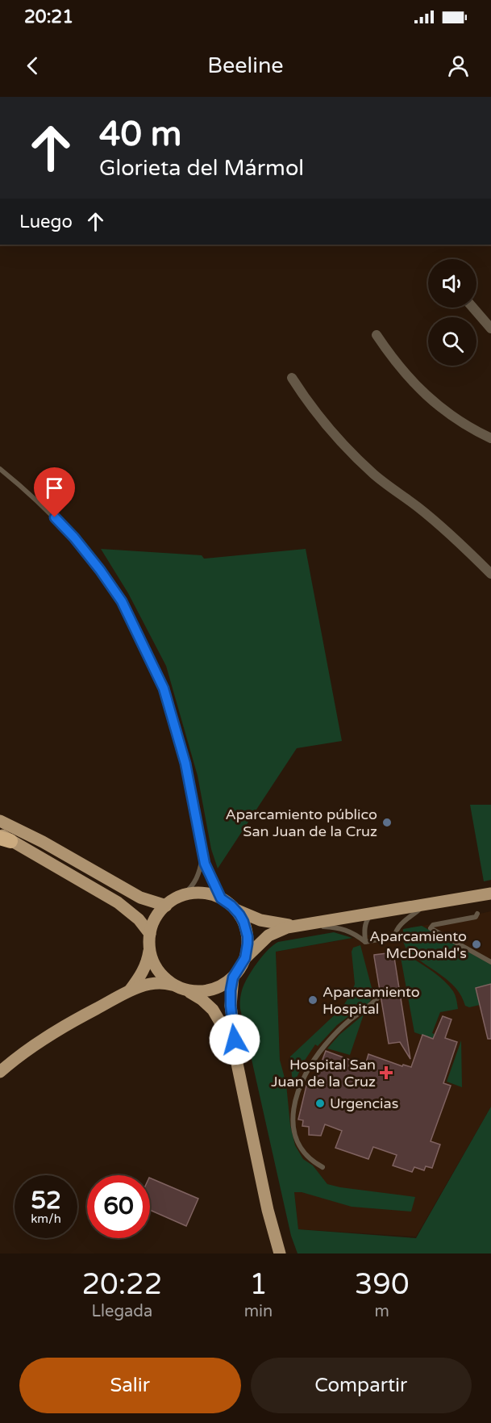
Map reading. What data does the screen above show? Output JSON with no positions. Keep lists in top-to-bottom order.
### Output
{
  "places": {
    "other": [
      "Aparcamiento público San Juan de la Cruz",
      "Aparcamiento McDonald's",
      "Aparcamiento Hospital",
      "Urgencias"
    ],
    "health": ["Hospital San Juan de la Cruz"]
  },
  "page": {
    "status": "20:21",
    "header": "Beeline",
    "turn": ["40 m", "Glorieta del Mármol"],
    "then": "Luego",
    "speed": "52 km/h",
    "limit": "60",
    "eta": [
      "20:22",
      "Llegada",
      "1",
      "min",
      "390",
      "m"
    ],
    "buttons": ["Salir", "Compartir"]
  }
}
